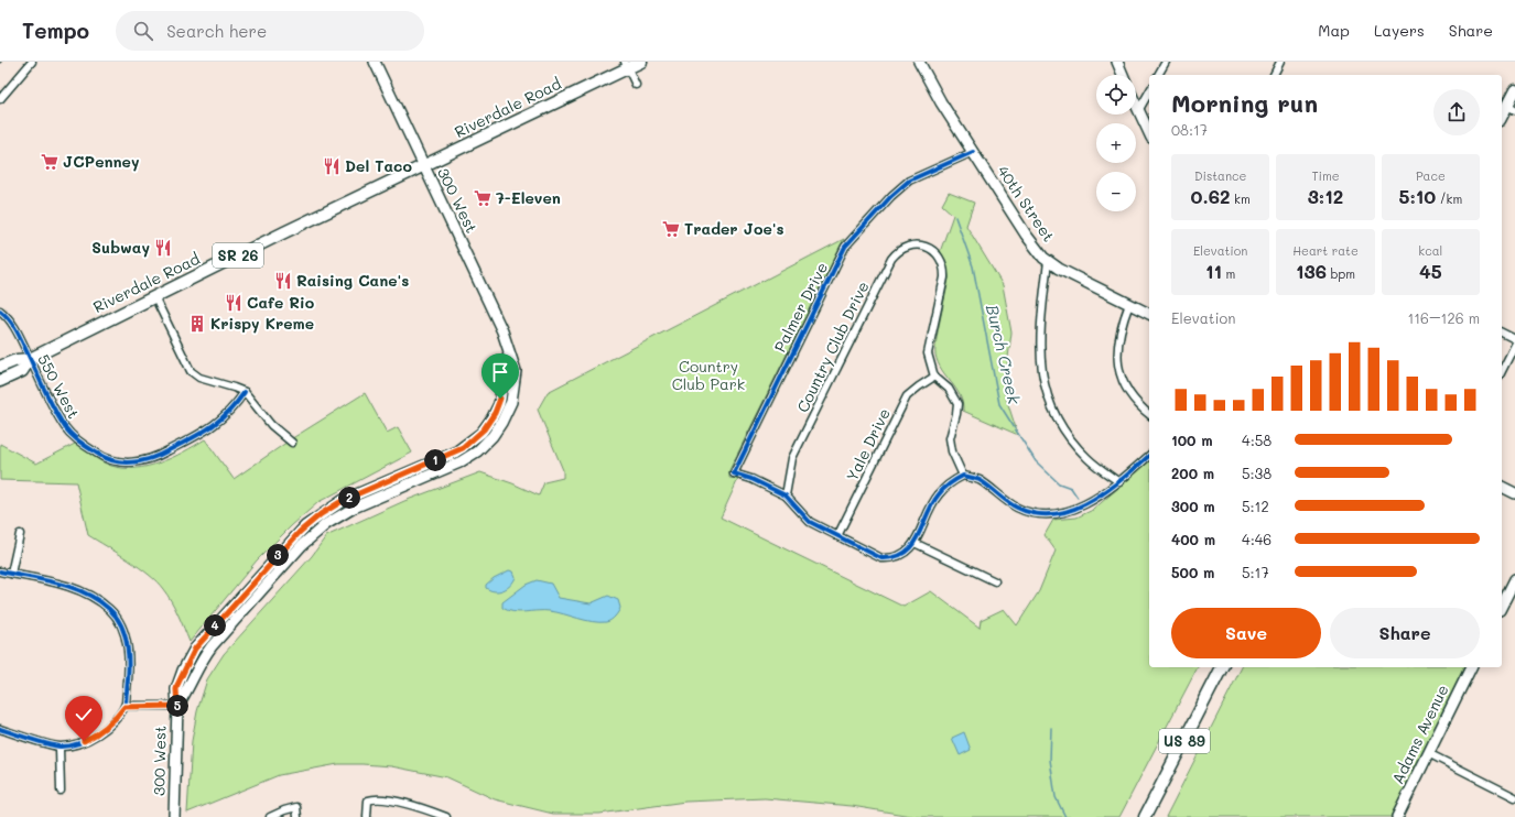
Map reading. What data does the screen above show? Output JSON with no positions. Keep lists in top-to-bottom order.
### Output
{
  "streets": {
    "main road": [
      "Riverdale Road",
      "300 West",
      "40th Street",
      "SR 26",
      "Adams Avenue",
      "US 89"
    ],
    "street": [
      "Palmer Drive",
      "Country Club Drive",
      "550 West",
      "Yale Drive"
    ]
  },
  "crossings": [
    ["Riverdale Road", "300 West"],
    ["Riverdale Road", "SR 26"],
    ["Riverdale Road", "550 West"],
    ["40th Street", "Palmer Drive"],
    ["SR 26", "550 West"],
    ["Palmer Drive", "Country Club Drive"],
    ["Country Club Drive", "Yale Drive"]
  ],
  "water": ["Burch Creek"],
  "parks": ["Country Club Park"],
  "places": {
    "supermarket": ["JCPenney", "7-Eleven", "Trader Joe's"],
    "restaurant": [
      "Del Taco",
      "Subway",
      "Raising Cane's",
      "Cafe Rio"
    ],
    "building": ["Krispy Kreme"]
  },
  "page": {
    "header": "Tempo",
    "search": "Search here",
    "nav": ["Map", "Layers", "Share"],
    "map_buttons": ["+", "−"],
    "heading": ["Morning run", "08:17"],
    "stats": [
      ["Distance", "0.62 km"],
      ["Time", "3:12"],
      ["Pace", "5:10 /km"],
      ["Elevation", "11 m"],
      ["Heart rate", "136 bpm"],
      ["kcal", "45"]
    ],
    "chart": ["Elevation", "116–126 m"],
    "list": [
      {
        "name": "100 m",
        "note": "4:58"
      },
      {
        "name": "200 m",
        "note": "5:38"
      },
      {
        "name": "300 m",
        "note": "5:12"
      },
      {
        "name": "400 m",
        "note": "4:46"
      },
      {
        "name": "500 m",
        "note": "5:17"
      }
    ],
    "pins": [
      "1",
      "2",
      "3",
      "4",
      "5"
    ],
    "buttons": ["Save", "Share"]
  }
}
